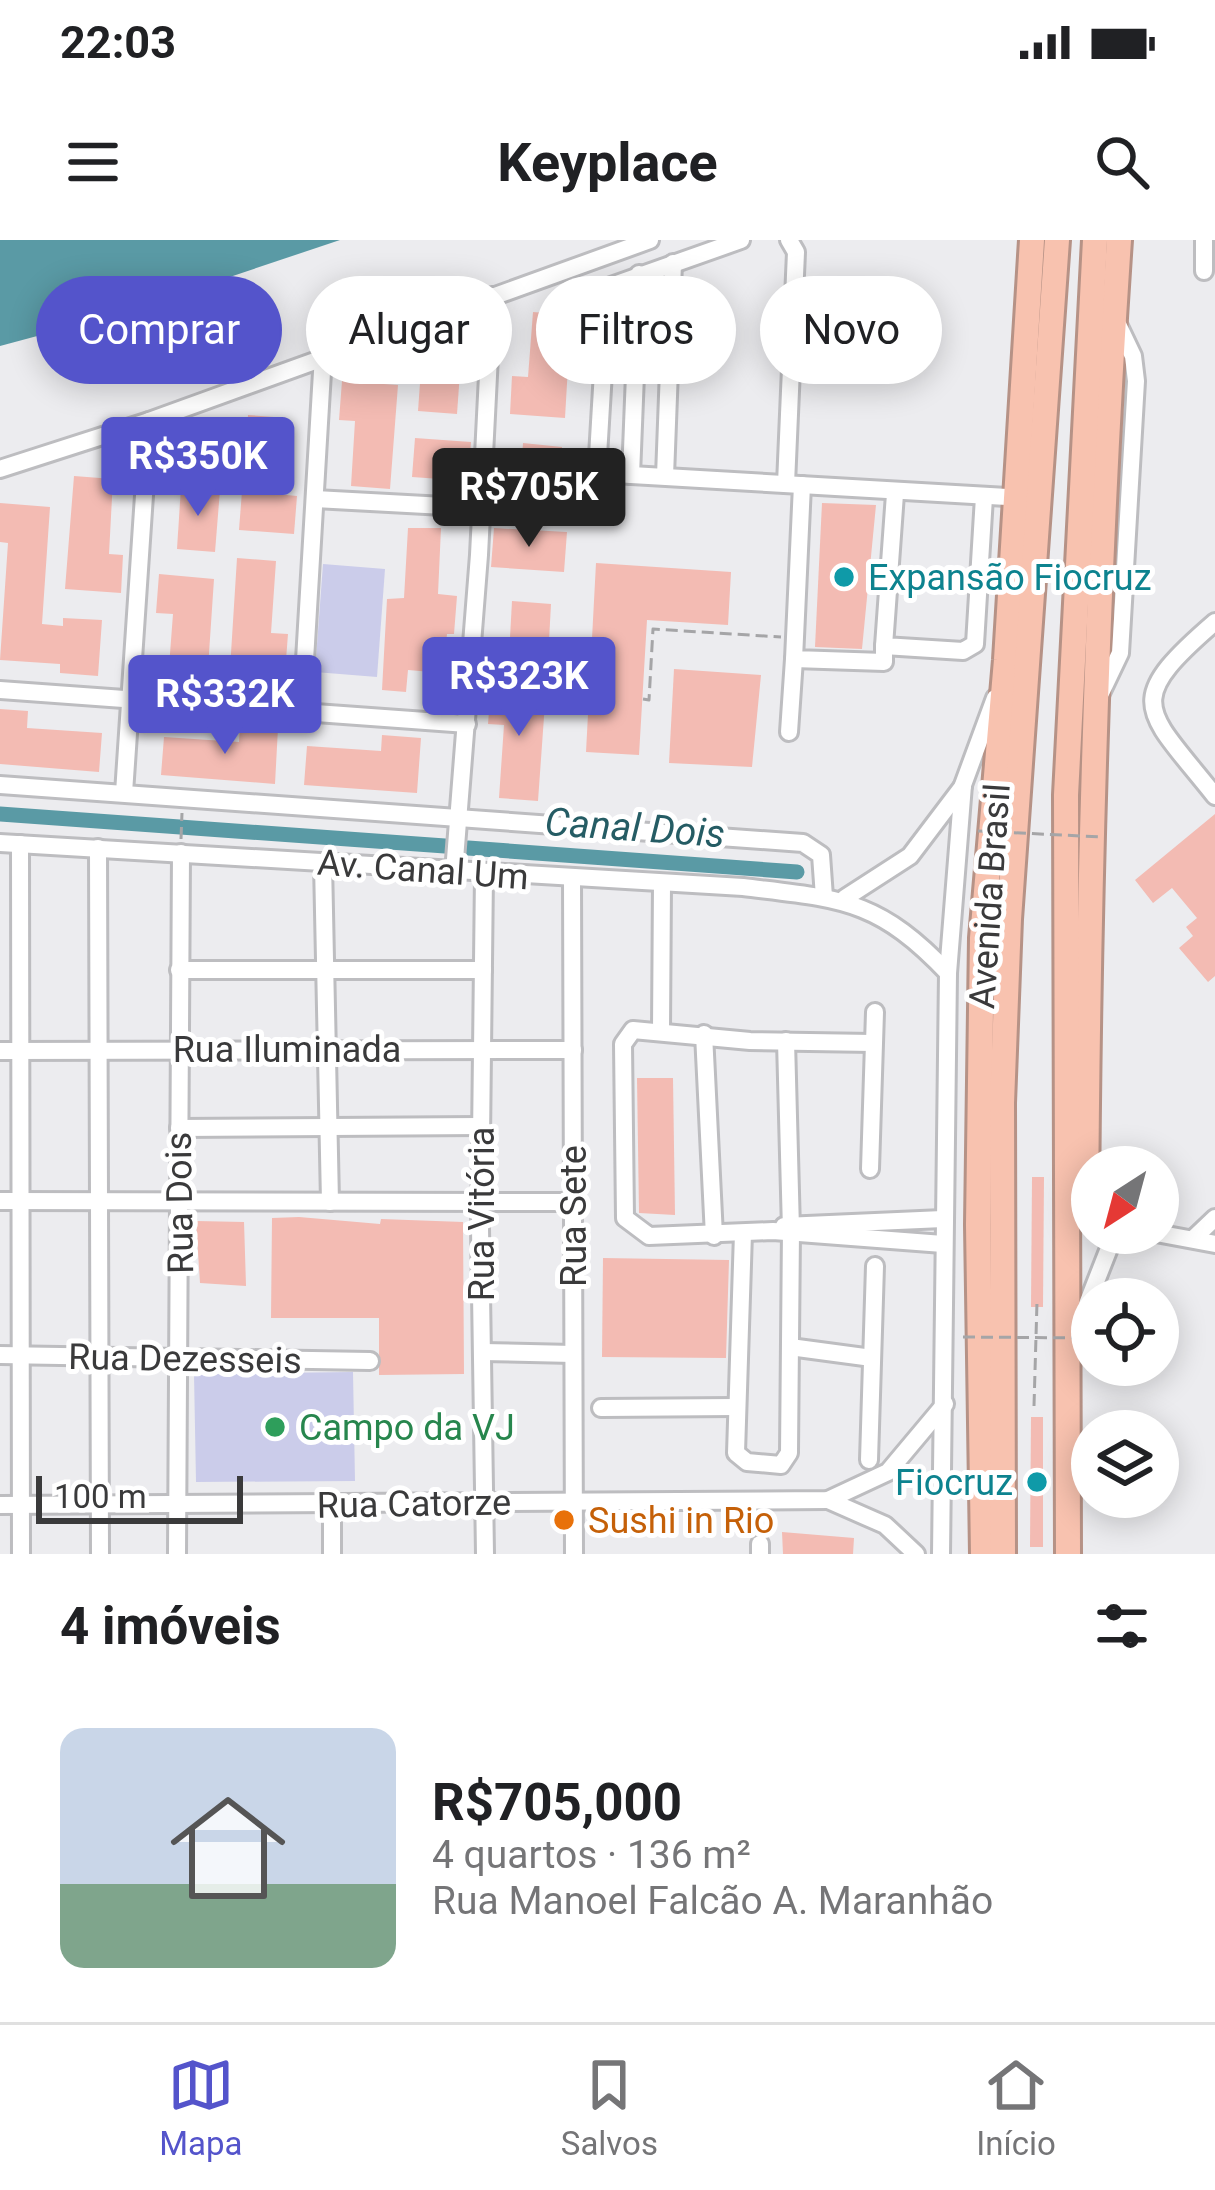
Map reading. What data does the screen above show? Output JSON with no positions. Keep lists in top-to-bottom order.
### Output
{
  "streets": {
    "highway": ["Avenida Brasil"],
    "street": [
      "Av. Canal Um",
      "Rua Iluminada",
      "Rua Dois",
      "Rua Vitória",
      "Rua Sete",
      "Rua Dezesseis",
      "Rua Catorze"
    ]
  },
  "crossings": [
    ["Av. Canal Um", "Rua Dois"],
    ["Av. Canal Um", "Rua Vitória"],
    ["Av. Canal Um", "Rua Sete"],
    ["Rua Iluminada", "Rua Dois"],
    ["Rua Iluminada", "Rua Vitória"],
    ["Rua Iluminada", "Rua Sete"],
    ["Rua Dois", "Rua Dezesseis"],
    ["Rua Dois", "Rua Catorze"],
    ["Rua Vitória", "Rua Catorze"],
    ["Rua Sete", "Rua Catorze"]
  ],
  "water": ["Canal Dois"],
  "places": [
    "Expansão Fiocruz",
    "Campo da VJ",
    "Fiocruz",
    "Sushi in Rio"
  ],
  "scale_bar": "100 m",
  "north": "bottom left",
  "page": {
    "status": "22:03",
    "header": "Keyplace",
    "chip": [
      "Comprar",
      "Alugar",
      "Filtros",
      "Novo"
    ],
    "price": [
      "R$350K",
      "R$705K",
      "R$323K",
      "R$332K"
    ],
    "scale": "100 m",
    "heading": "4 imóveis",
    "list": [
      {
        "name": "R$705,000",
        "note": "4 quartos · 136 m² · Rua Manoel Falcão A. Maranhão"
      }
    ],
    "tabs": ["Mapa", "Salvos", "Início"]
  }
}
